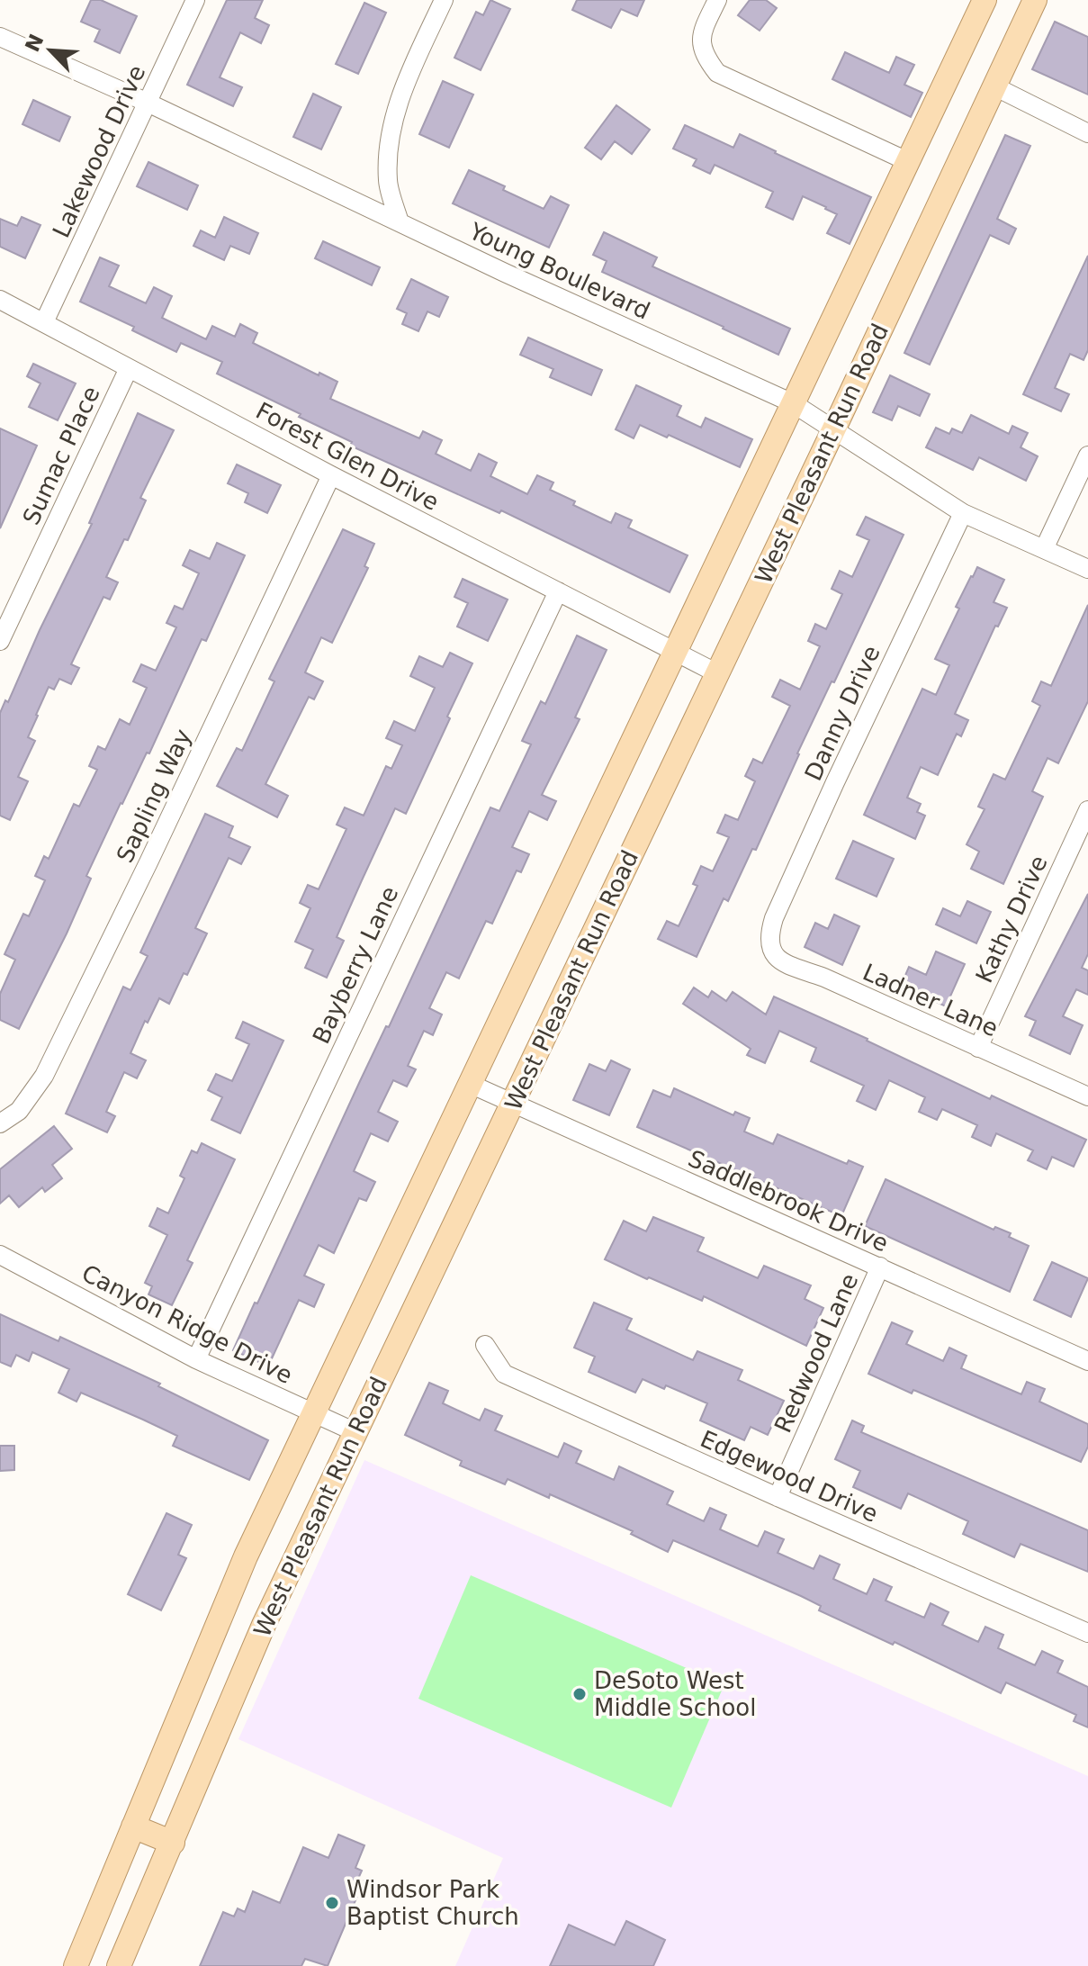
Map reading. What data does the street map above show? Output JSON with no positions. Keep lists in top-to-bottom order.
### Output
{
  "streets": {
    "main road": ["West Pleasant Run Road"],
    "street": [
      "Lakewood Drive",
      "Young Boulevard",
      "Sumac Place",
      "Forest Glen Drive",
      "Danny Drive",
      "Sapling Way",
      "Kathy Drive",
      "Bayberry Lane",
      "Ladner Lane",
      "Saddlebrook Drive",
      "Canyon Ridge Drive",
      "Redwood Lane",
      "Edgewood Drive"
    ]
  },
  "crossings": [
    ["Lakewood Drive", "Young Boulevard"],
    ["Lakewood Drive", "Forest Glen Drive"],
    ["Young Boulevard", "West Pleasant Run Road"],
    ["Young Boulevard", "Danny Drive"],
    ["West Pleasant Run Road", "Forest Glen Drive"],
    ["West Pleasant Run Road", "Saddlebrook Drive"],
    ["West Pleasant Run Road", "Canyon Ridge Drive"],
    ["Sumac Place", "Forest Glen Drive"],
    ["Forest Glen Drive", "Sapling Way"],
    ["Forest Glen Drive", "Bayberry Lane"],
    ["Danny Drive", "Ladner Lane"],
    ["Kathy Drive", "Ladner Lane"],
    ["Bayberry Lane", "Canyon Ridge Drive"],
    ["Saddlebrook Drive", "Redwood Lane"],
    ["Redwood Lane", "Edgewood Drive"]
  ],
  "places": ["DeSoto West Middle School", "Windsor Park Baptist Church"],
  "north": "top left"
}
